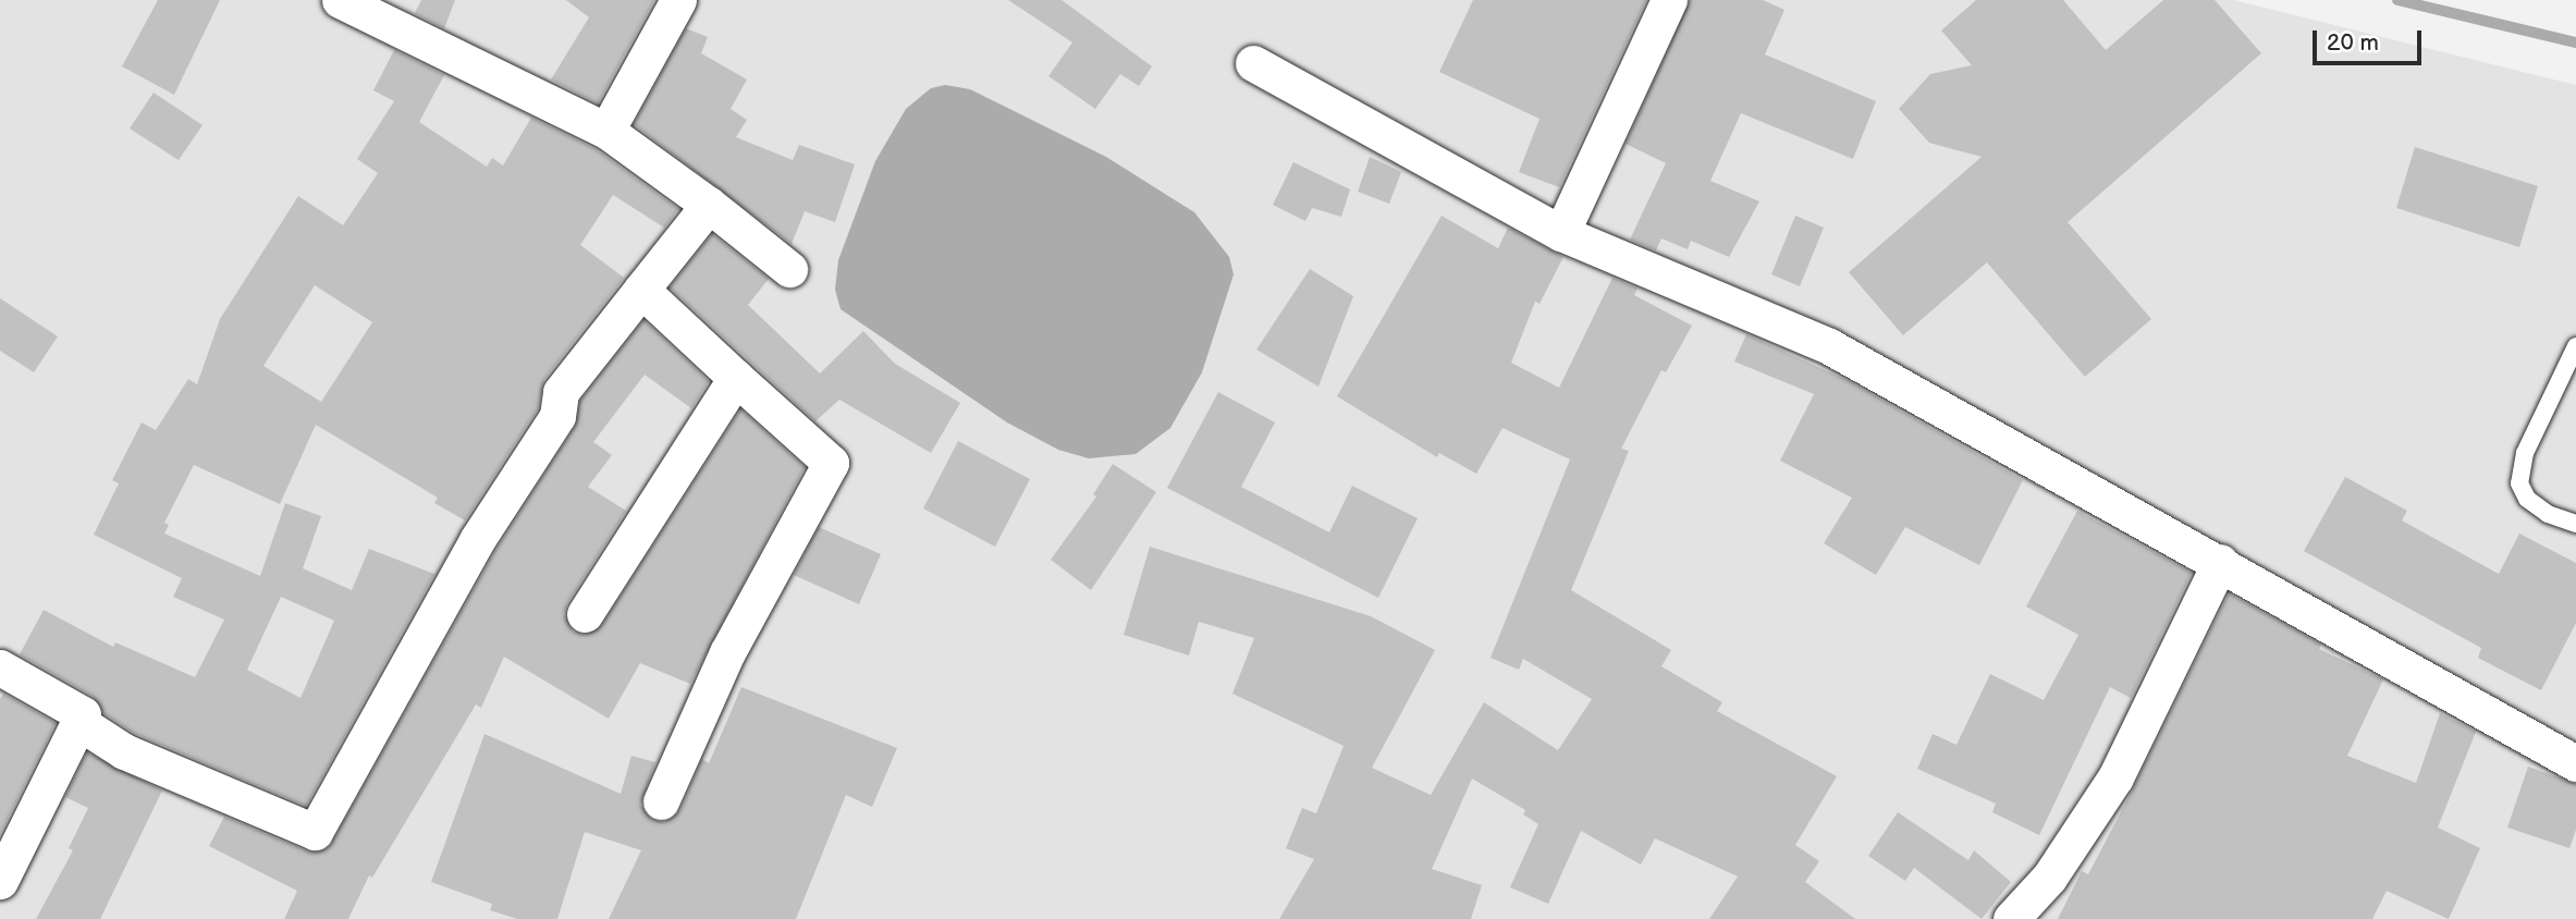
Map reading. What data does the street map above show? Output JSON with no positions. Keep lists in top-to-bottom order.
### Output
{
  "scale_bar": "20 m"
}
